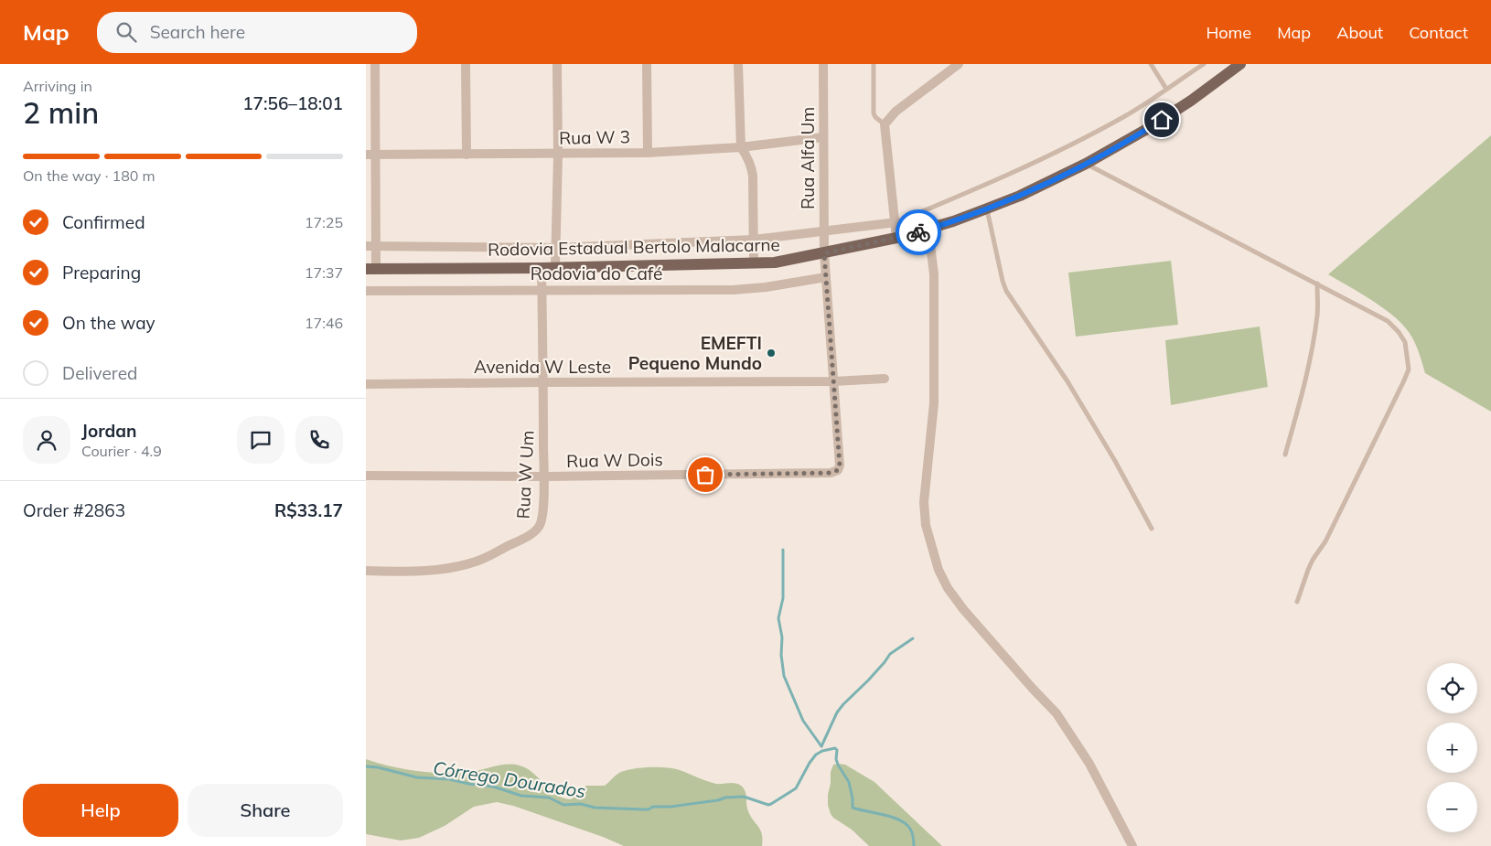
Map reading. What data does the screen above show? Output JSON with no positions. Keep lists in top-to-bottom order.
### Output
{
  "streets": {
    "main road": ["Rodovia Estadual Bertolo Malacarne"],
    "street": [
      "Rua W 3",
      "Rua Alfa Um",
      "Rodovia do Café",
      "Avenida W Leste",
      "Rua W Dois",
      "Rua W Um"
    ]
  },
  "crossings": [
    ["Rua W 3", "Rua Alfa Um"],
    ["Rua Alfa Um", "Rodovia Estadual Bertolo Malacarne"],
    ["Rua Alfa Um", "Rua W Dois"],
    ["Rodovia Estadual Bertolo Malacarne", "Rua W Dois"],
    ["Rodovia Estadual Bertolo Malacarne", "Rua W Um"],
    ["Rodovia do Café", "Rua W Dois"],
    ["Rodovia do Café", "Rua W Um"],
    ["Avenida W Leste", "Rua W Dois"],
    ["Avenida W Leste", "Rua W Um"],
    ["Rua W Dois", "Rua W Um"]
  ],
  "water": ["Córrego Dourados"],
  "places": ["EMEFTI Pequeno Mundo"],
  "page": {
    "header": "Map",
    "search": "Search here",
    "nav": [
      "Home",
      "Map",
      "About",
      "Contact"
    ],
    "heading": ["2 min", "Arriving in", "17:56–18:01"],
    "panel": [
      "Jordan",
      "Courier · 4.9",
      "Order #2863",
      "R$33.17"
    ],
    "bar": "On the way · 180 m",
    "list": [
      ["Confirmed", "17:25"],
      ["Preparing", "17:37"],
      ["On the way", "17:46"],
      "Delivered"
    ],
    "map_buttons": ["+", "−"],
    "buttons": ["Help", "Share"]
  }
}
